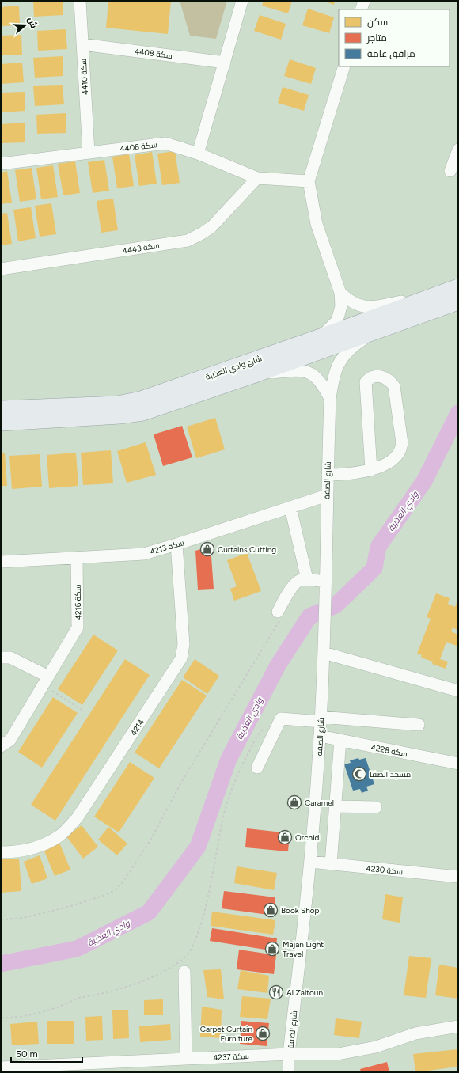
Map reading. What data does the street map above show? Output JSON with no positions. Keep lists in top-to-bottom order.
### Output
{
  "streets": {
    "main road": ["شارع وادي العذيبة"],
    "street": [
      "سكة 4408",
      "سكة 4410",
      "سكة 4406",
      "سكة 4443",
      "شارع الصفة",
      "سكة 4213",
      "سكة 4216",
      "4214",
      "سكة 4228",
      "سكة 4230",
      "سكة 4237"
    ]
  },
  "crossings": [
    ["سكة 4408", "سكة 4410"],
    ["سكة 4410", "سكة 4406"],
    ["سكة 4406", "سكة 4443"],
    ["شارع وادي العذيبة", "شارع الصفة"],
    ["شارع الصفة", "سكة 4213"],
    ["شارع الصفة", "سكة 4228"],
    ["شارع الصفة", "سكة 4230"],
    ["شارع الصفة", "سكة 4237"],
    ["سكة 4213", "سكة 4216"],
    ["سكة 4213", "4214"]
  ],
  "water": ["وادي العذيبة"],
  "places": {
    "shop": [
      "Curtains Cutting",
      "Caramel",
      "Orchid",
      "Book Shop",
      "Majan Light Travel",
      "Carpet Curtain Furniture"
    ],
    "mosque": ["مسجد الصفا"],
    "restaurant": ["Al Zaitoun"]
  },
  "legend": ["سكن", "متاجر", "مرافق عامة"],
  "scale_bar": "50 m",
  "north": "right"
}
